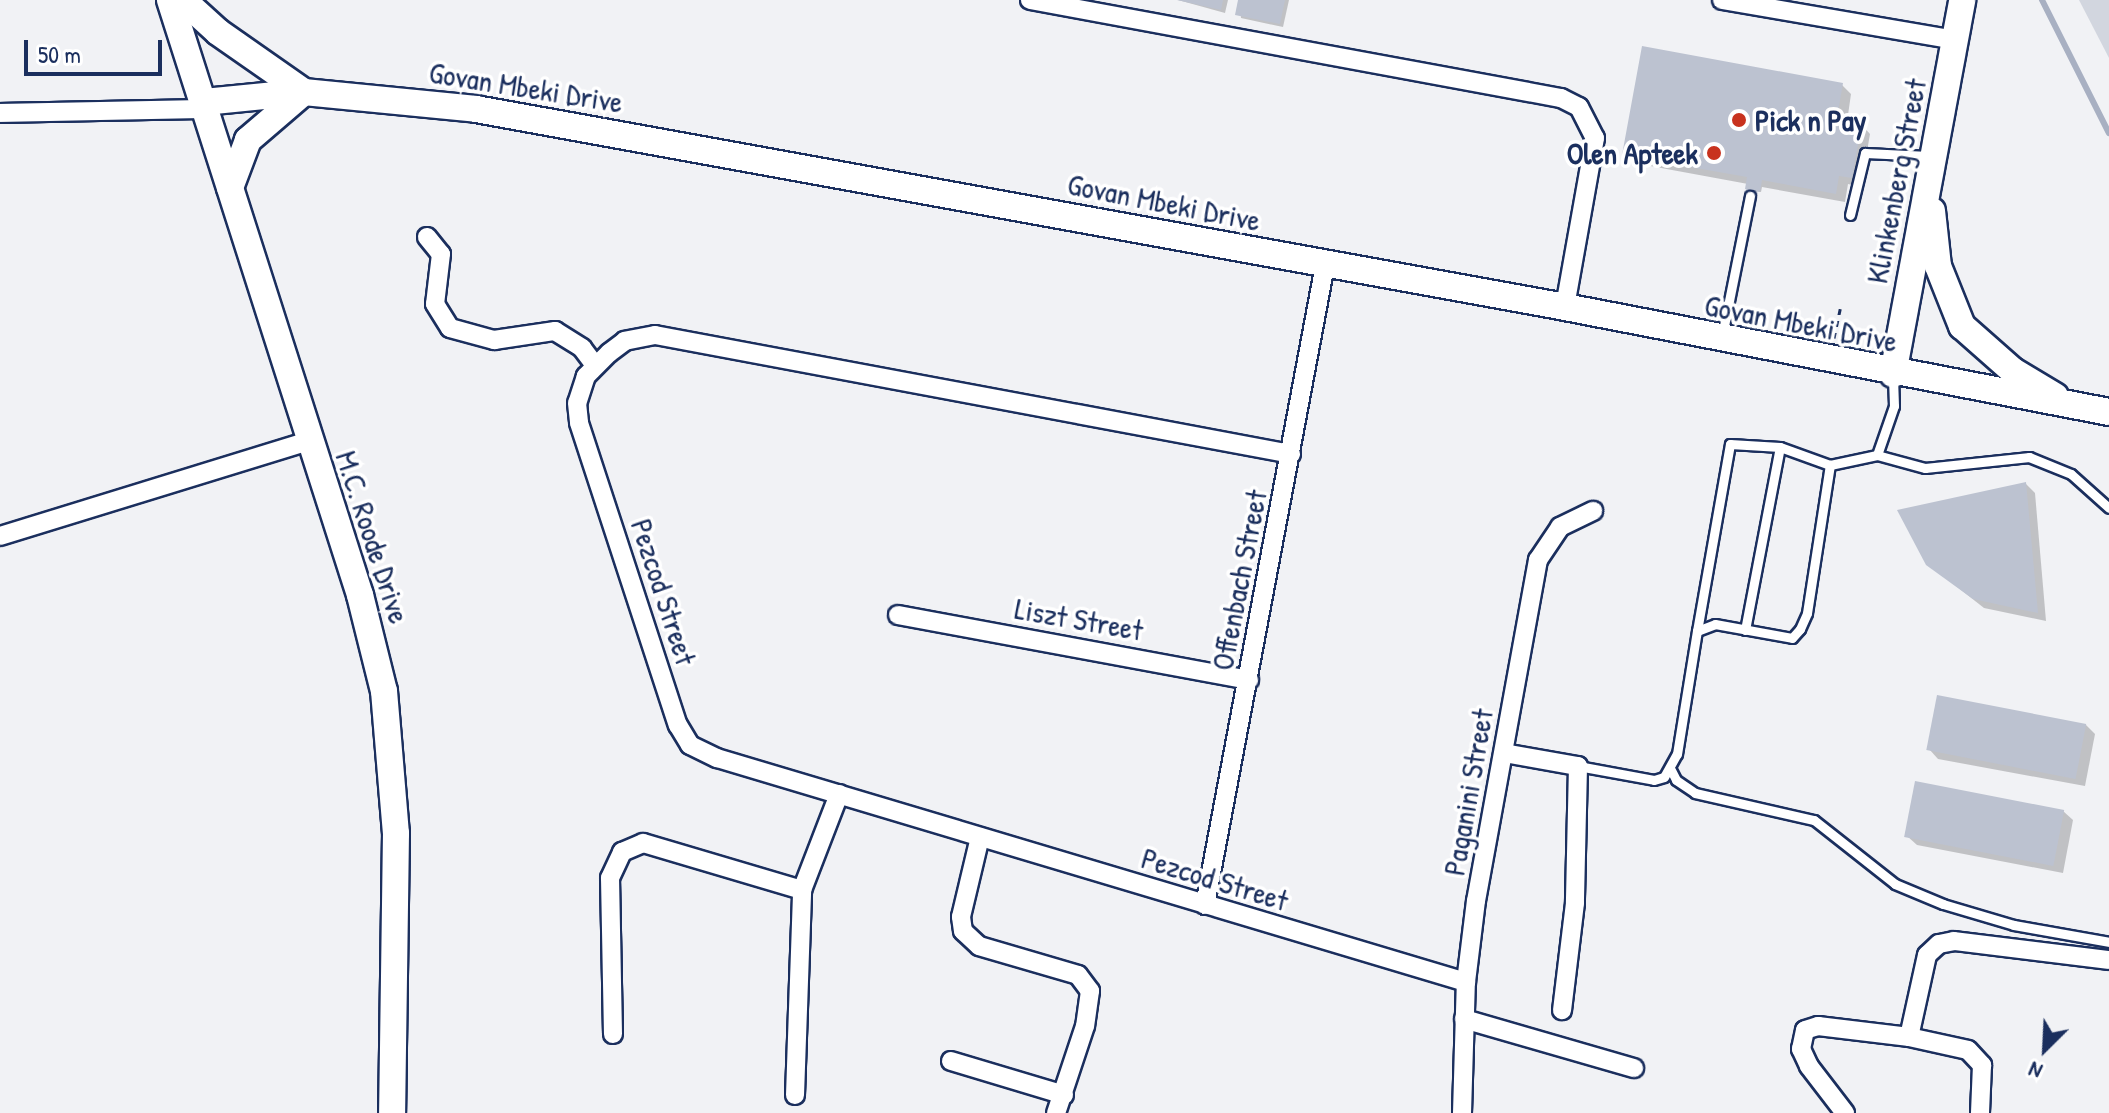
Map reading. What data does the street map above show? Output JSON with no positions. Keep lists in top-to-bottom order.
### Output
{
  "streets": {
    "street": [
      "Govan Mbeki Drive",
      "Klinkenberg Street",
      "M.C. Roode Drive",
      "Offenbach Street",
      "Pezcod Street",
      "Liszt Street",
      "Paganini Street"
    ]
  },
  "crossings": [
    ["Govan Mbeki Drive", "Klinkenberg Street"],
    ["Govan Mbeki Drive", "M.C. Roode Drive"],
    ["Govan Mbeki Drive", "Offenbach Street"],
    ["Offenbach Street", "Pezcod Street"],
    ["Offenbach Street", "Liszt Street"],
    ["Pezcod Street", "Paganini Street"]
  ],
  "places": ["Pick n Pay", "Olen Apteek"],
  "scale_bar": "50 m",
  "north": "bottom left"
}
